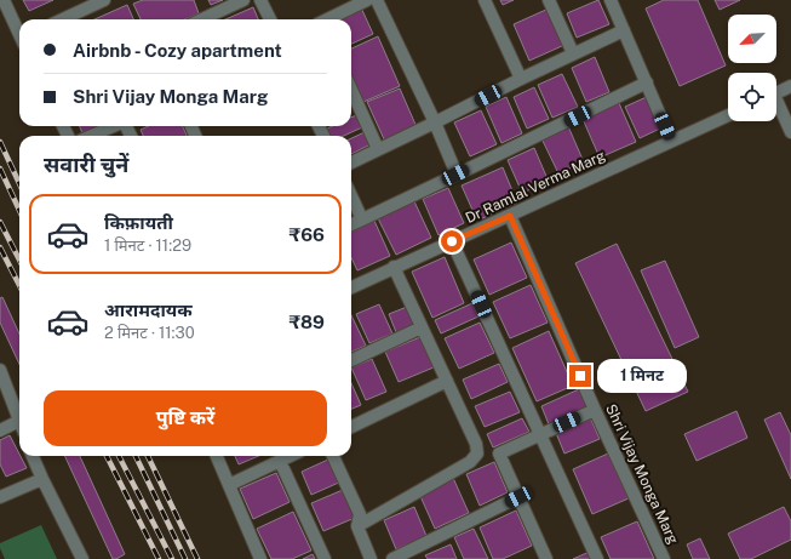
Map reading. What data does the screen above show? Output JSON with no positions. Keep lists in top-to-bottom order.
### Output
{
  "streets": {
    "street": ["Dr Ramlal Verma Marg", "Shri Vijay Monga Marg"]
  },
  "crossings": [
    ["Dr Ramlal Verma Marg", "Shri Vijay Monga Marg"]
  ],
  "north": "bottom left",
  "page": {
    "banner": ["Airbnb - Cozy apartment", "Shri Vijay Monga Marg"],
    "heading": "सवारी चुनें",
    "list": [
      {
        "name": "किफ़ायती",
        "note": "1 मिनट · 11:29",
        "value": "₹66"
      },
      {
        "name": "आरामदायक",
        "note": "2 मिनट · 11:30",
        "value": "₹89"
      }
    ],
    "bubble": "1 मिनट",
    "buttons": "पुष्टि करें"
  }
}
